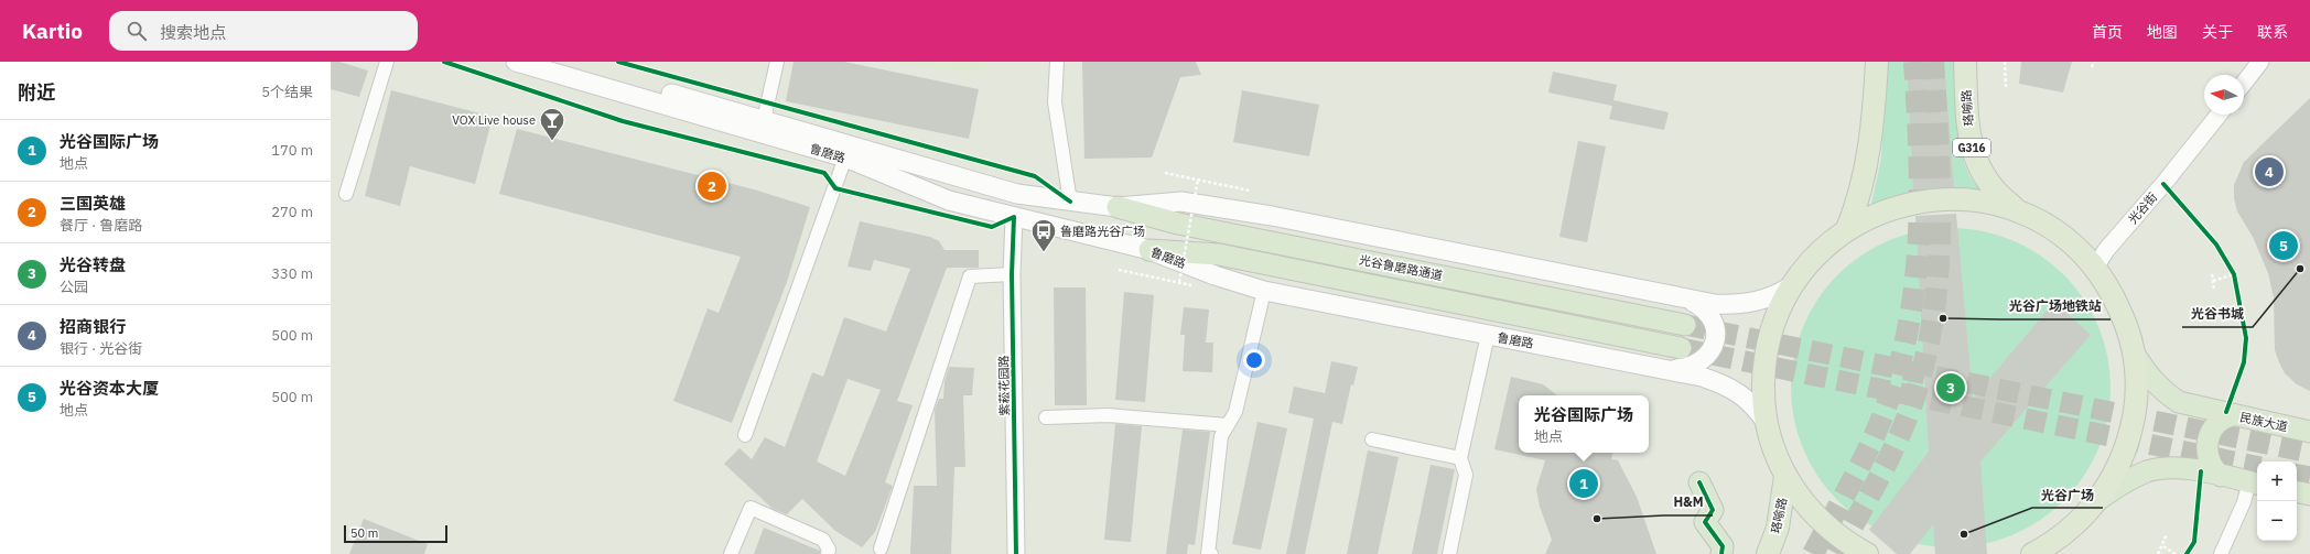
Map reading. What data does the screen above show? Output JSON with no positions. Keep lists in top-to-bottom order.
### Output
{
  "streets": {
    "highway": ["珞喻路", "G316"],
    "main road": ["鲁磨路", "光谷鲁磨路通道", "民族大道"],
    "street": ["光谷街", "紫菘花园路"]
  },
  "crossings": [
    ["鲁磨路", "光谷鲁磨路通道"],
    ["鲁磨路", "紫菘花园路"]
  ],
  "places": {
    "bar": ["VOX Live house"],
    "bus stop": ["鲁磨路光谷广场"],
    "other": [
      "光谷书城",
      "光谷广场地铁站",
      "H&M",
      "光谷广场"
    ]
  },
  "scale_bar": "50 m",
  "north": "left",
  "page": {
    "header": "Kartio",
    "search": "搜索地点",
    "nav": [
      "首页",
      "地图",
      "关于",
      "联系"
    ],
    "heading": ["附近", "5个结果"],
    "list": [
      {
        "mark": "1",
        "name": "光谷国际广场",
        "note": "地点",
        "value": "170 m"
      },
      {
        "mark": "2",
        "name": "三国英雄",
        "note": "餐厅 · 鲁磨路",
        "value": "270 m"
      },
      {
        "mark": "3",
        "name": "光谷转盘",
        "note": "公园",
        "value": "330 m"
      },
      {
        "mark": "4",
        "name": "招商银行",
        "note": "银行 · 光谷街",
        "value": "500 m"
      },
      {
        "mark": "5",
        "name": "光谷资本大厦",
        "note": "地点",
        "value": "500 m"
      }
    ],
    "pins": [
      "4",
      "2",
      "5",
      "3",
      "1"
    ],
    "popup": ["光谷国际广场", "地点"],
    "map_buttons": ["+", "−"],
    "scale": "50 m"
  }
}
